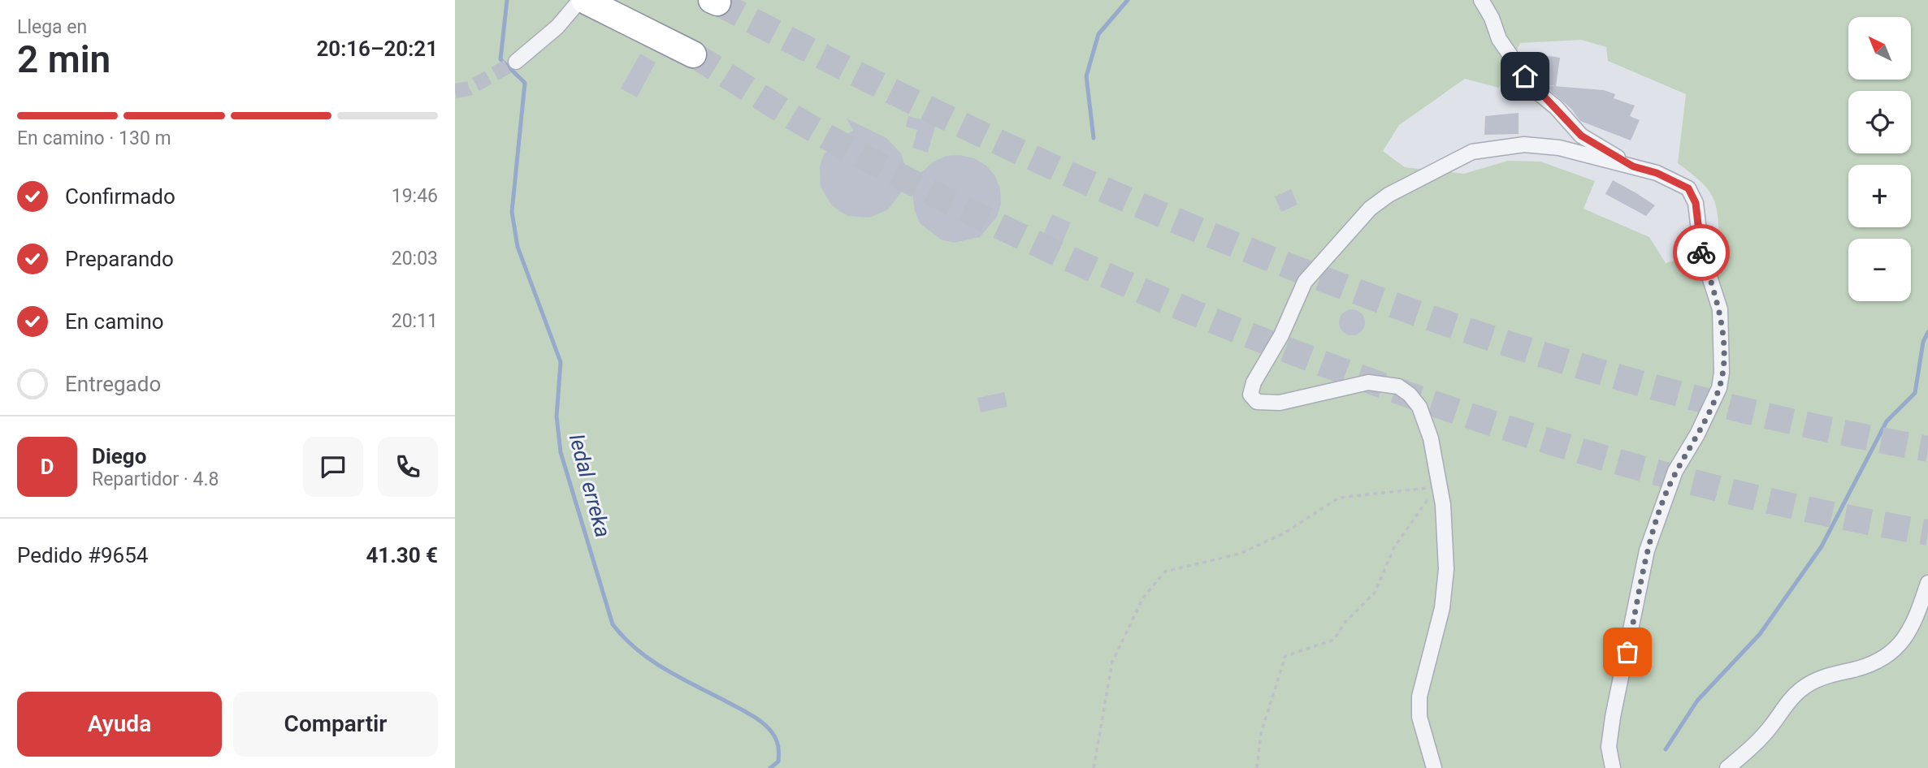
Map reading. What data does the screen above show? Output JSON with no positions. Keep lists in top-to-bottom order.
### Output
{
  "water": ["Iedal erreka"],
  "north": "top left",
  "page": {
    "heading": ["2 min", "Llega en", "20:16–20:21"],
    "panel": [
      "Diego",
      "Repartidor · 4.8",
      "Pedido #9654",
      "41.30 €"
    ],
    "map_buttons": ["+", "−"],
    "bar": "En camino · 130 m",
    "list": [
      ["Confirmado", "19:46"],
      ["Preparando", "20:03"],
      ["En camino", "20:11"],
      "Entregado"
    ],
    "round": "D",
    "buttons": ["Ayuda", "Compartir"]
  }
}
